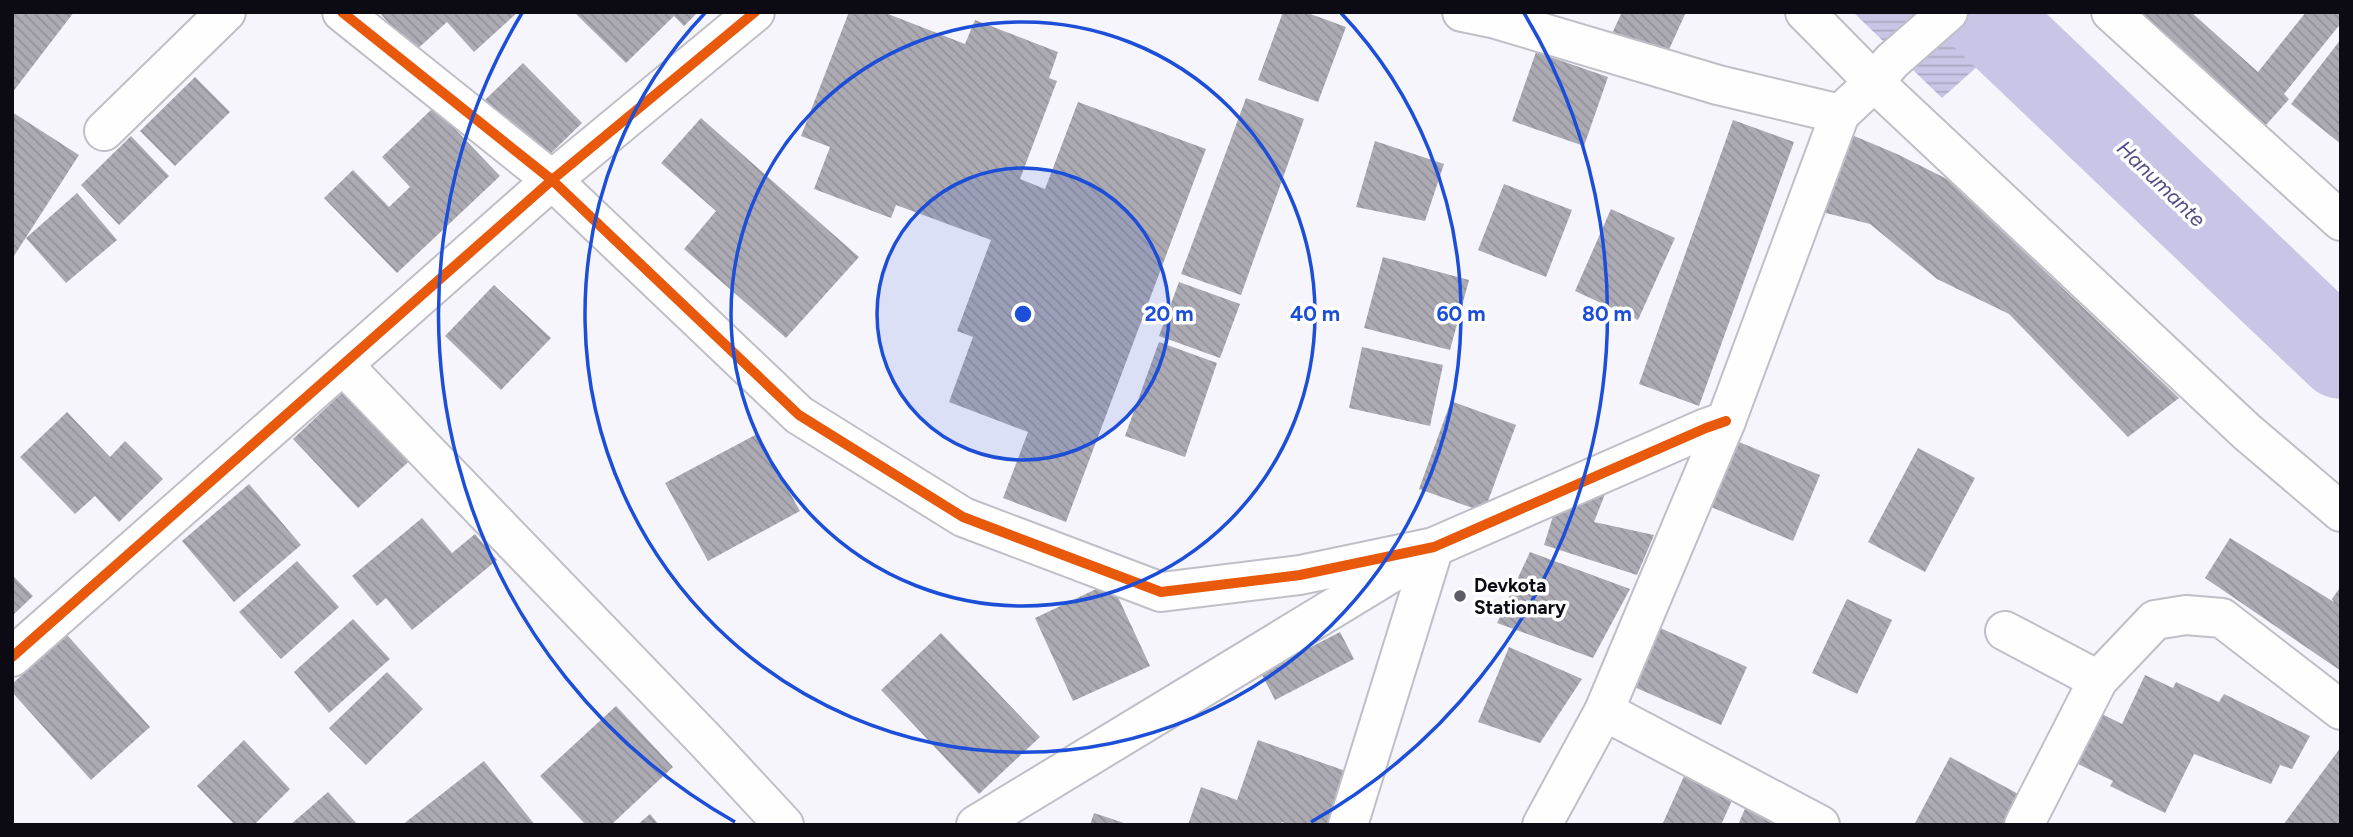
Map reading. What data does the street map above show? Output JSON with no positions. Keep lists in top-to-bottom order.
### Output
{
  "water": ["Hanumante"],
  "places": ["Devkota Stationary"],
  "rings": [
    "20 m",
    "40 m",
    "60 m",
    "80 m"
  ]
}
